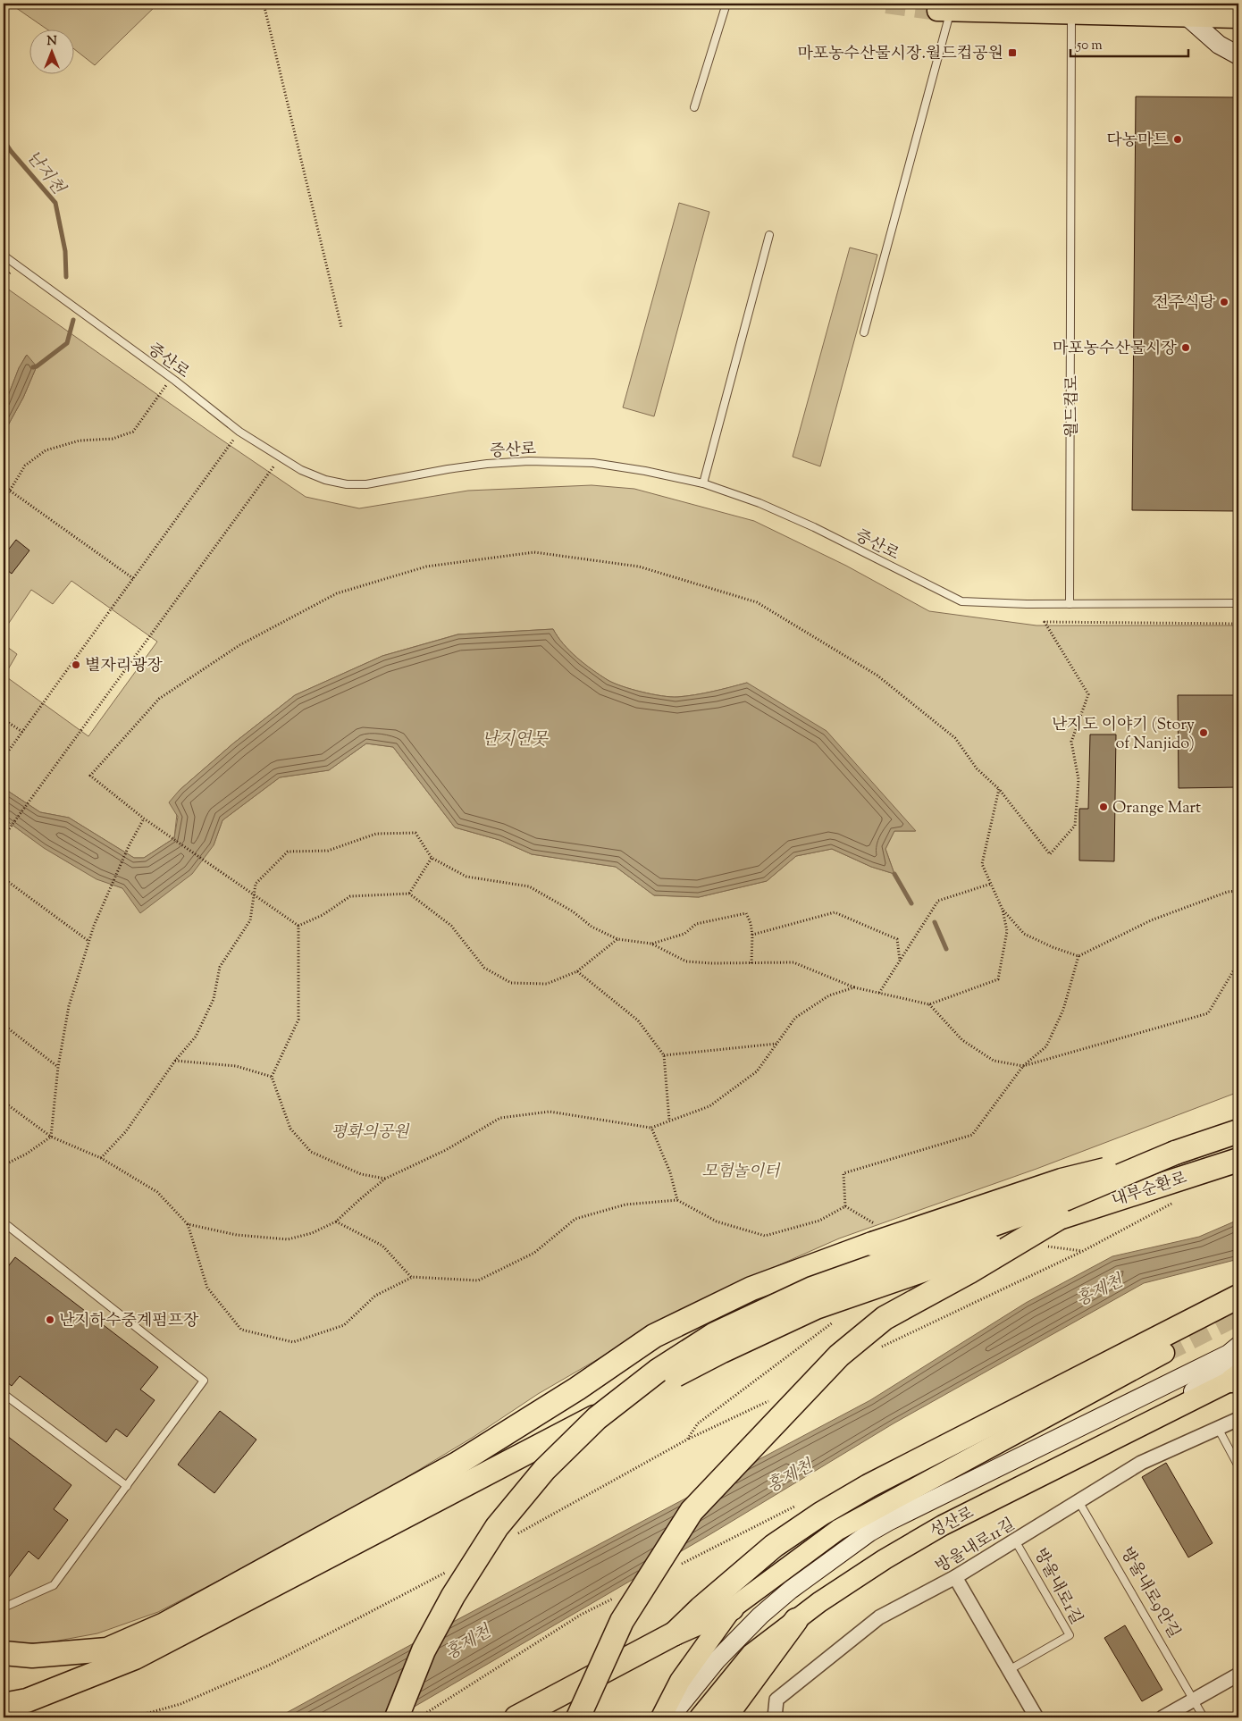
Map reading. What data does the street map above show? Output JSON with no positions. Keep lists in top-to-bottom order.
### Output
{
  "streets": {
    "highway": ["내부순환로"],
    "main road": ["성산로"],
    "street": ["방울내로11길"],
    "lane": [
      "증산로",
      "월드컵로",
      "방울내로1길",
      "방울내로9안길"
    ]
  },
  "crossings": [
    ["증산로", "월드컵로"],
    ["방울내로11길", "방울내로1길"],
    ["방울내로11길", "방울내로9안길"]
  ],
  "water": ["난지천", "난지연못", "홍제천"],
  "parks": ["평화의공원", "모험놀이터"],
  "places": {
    "transit": ["마포농수산물시장.월드컵공원"],
    "other": [
      "다농마트",
      "전주식당",
      "마포농수산물시장",
      "별자리광장",
      "난지도 이야기 (Story of Nanjido)",
      "Orange Mart",
      "난지하수중계펌프장"
    ]
  },
  "scale_bar": "50 m",
  "north": "top"
}
